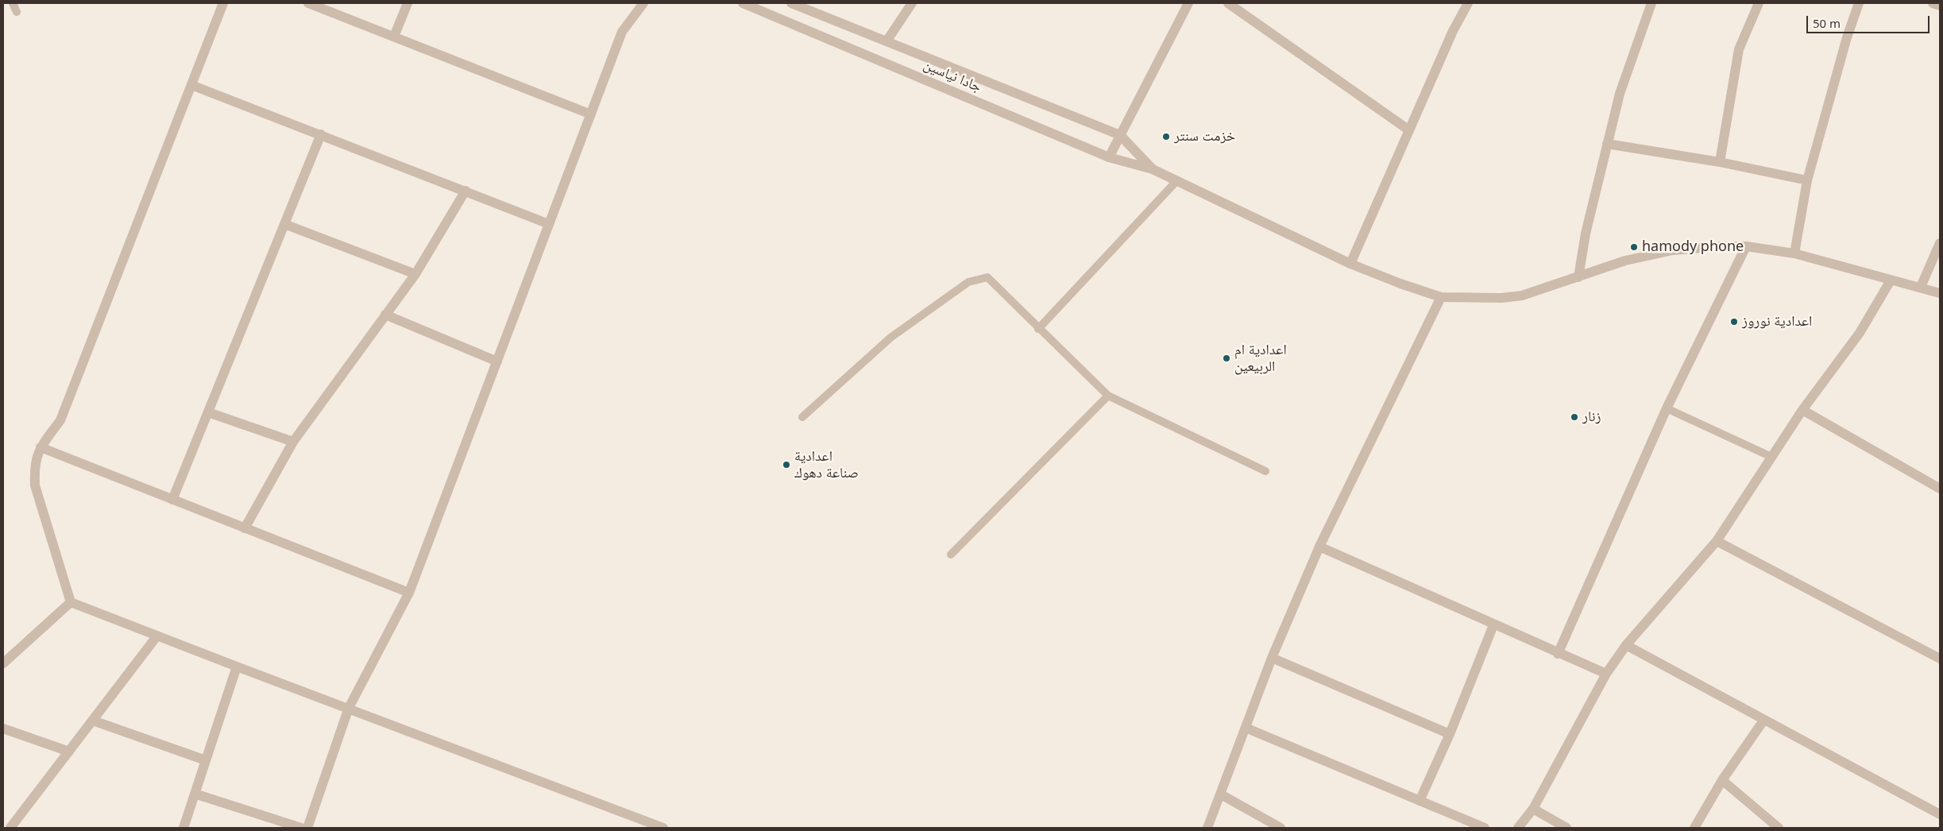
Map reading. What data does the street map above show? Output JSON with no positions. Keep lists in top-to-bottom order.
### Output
{
  "streets": {
    "street": ["جادا نیاسین"]
  },
  "places": [
    "خزمت سنتر",
    "hamody phone",
    "اعدادية نوروز",
    "اعدادية ام الربيعين",
    "زنار",
    "اعدادية صناعة دهوك"
  ],
  "scale_bar": "50 m"
}
